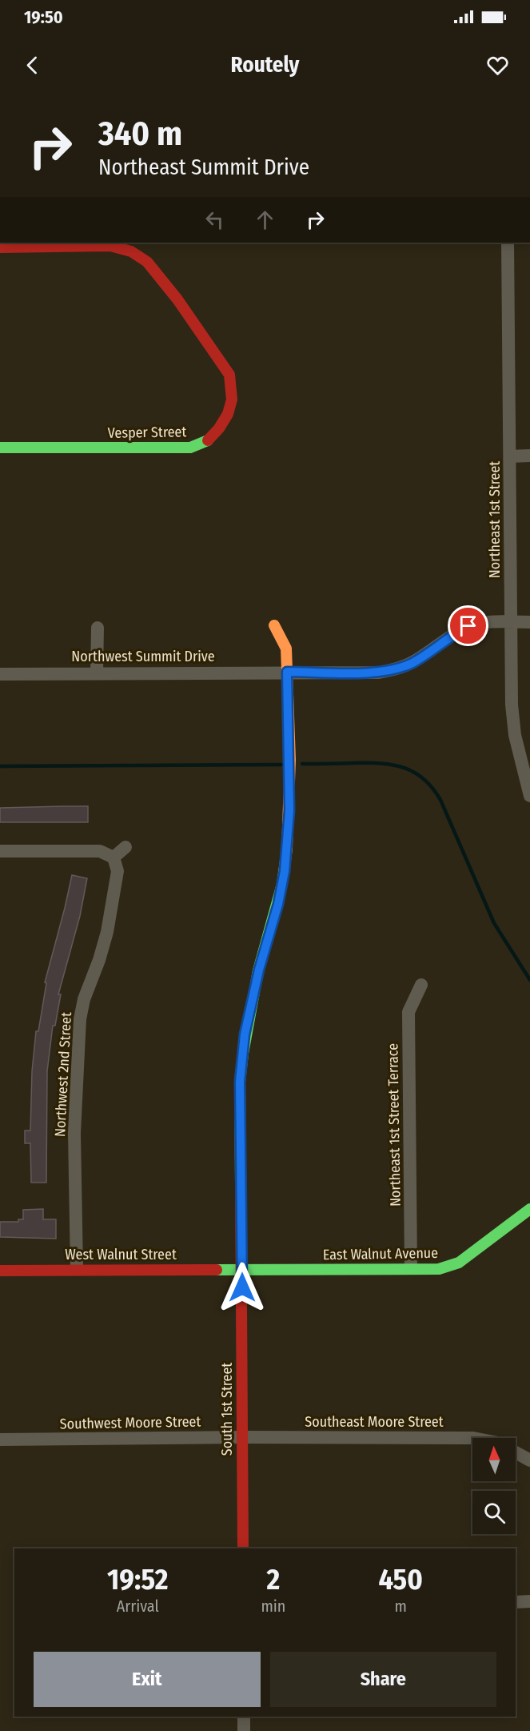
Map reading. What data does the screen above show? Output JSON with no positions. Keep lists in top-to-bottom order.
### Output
{
  "streets": {
    "street": [
      "Vesper Street",
      "Northeast 1st Street",
      "Northwest Summit Drive",
      "Northwest 2nd Street",
      "Northeast 1st Street Terrace",
      "East Walnut Avenue",
      "West Walnut Street",
      "South 1st Street",
      "Southeast Moore Street",
      "Southwest Moore Street"
    ]
  },
  "crossings": [
    ["Northeast 1st Street", "Northwest Summit Drive"],
    ["Northwest Summit Drive", "South 1st Street"],
    ["Northwest 2nd Street", "West Walnut Street"],
    ["Northeast 1st Street Terrace", "East Walnut Avenue"],
    ["East Walnut Avenue", "West Walnut Street"],
    ["East Walnut Avenue", "South 1st Street"],
    ["West Walnut Street", "South 1st Street"],
    ["South 1st Street", "Southeast Moore Street"],
    ["South 1st Street", "Southwest Moore Street"],
    ["Southeast Moore Street", "Southwest Moore Street"]
  ],
  "north": "top",
  "page": {
    "status": "19:50",
    "header": "Routely",
    "turn": ["340 m", "Northeast Summit Drive"],
    "eta": [
      "19:52",
      "Arrival",
      "2",
      "min",
      "450",
      "m"
    ],
    "buttons": ["Exit", "Share"]
  }
}
